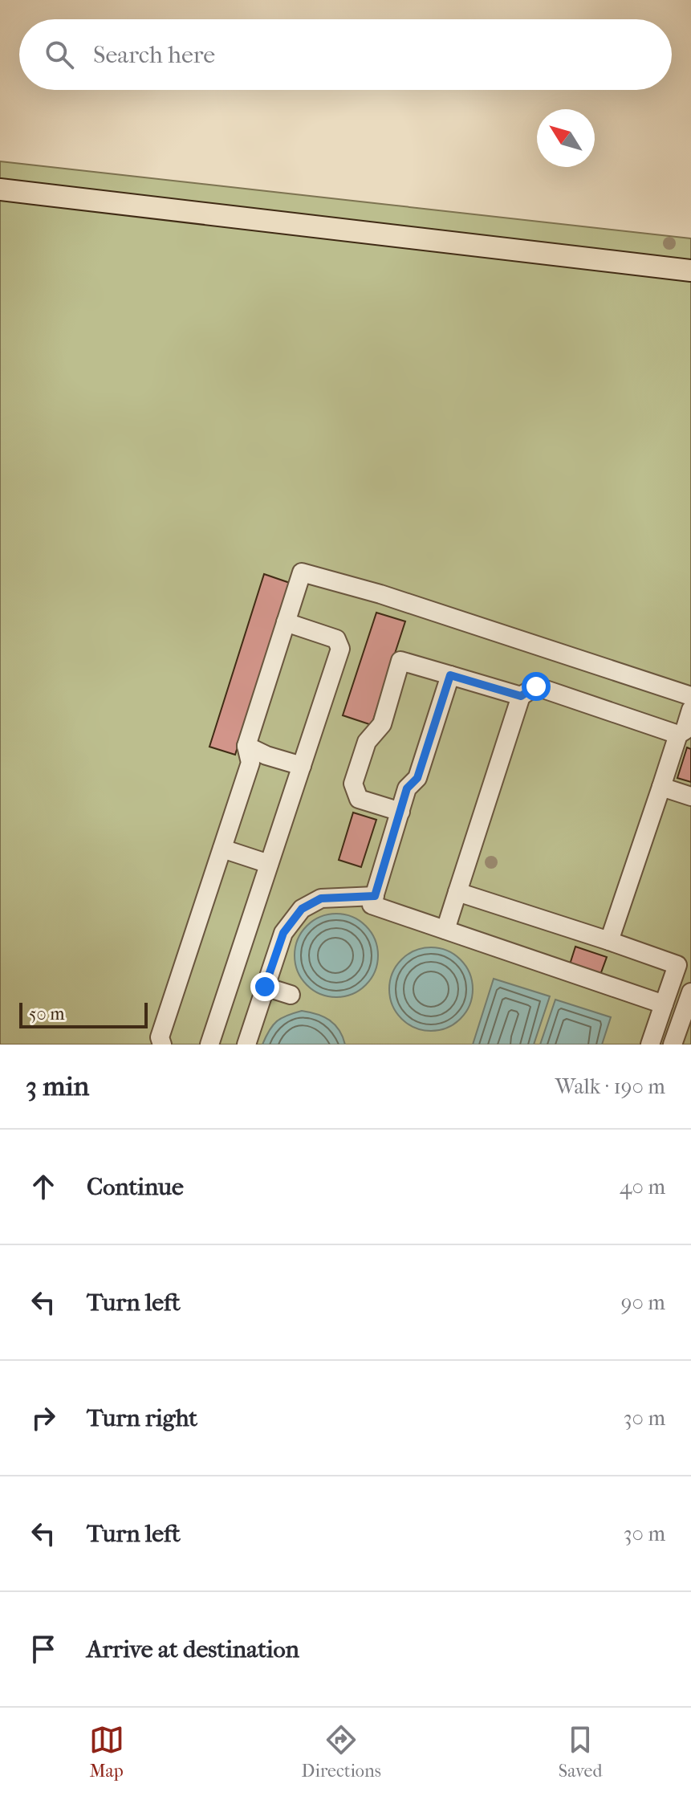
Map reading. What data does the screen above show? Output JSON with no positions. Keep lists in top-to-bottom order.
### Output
{
  "scale_bar": "50 m",
  "north": "top left",
  "page": {
    "search": "Search here",
    "scale": "50 m",
    "heading": ["3 min", "Walk · 190 m"],
    "list": [
      ["Continue", "40 m"],
      ["Turn left", "90 m"],
      ["Turn right", "30 m"],
      ["Turn left", "30 m"],
      "Arrive at destination"
    ],
    "nav": ["Map", "Directions", "Saved"]
  }
}
